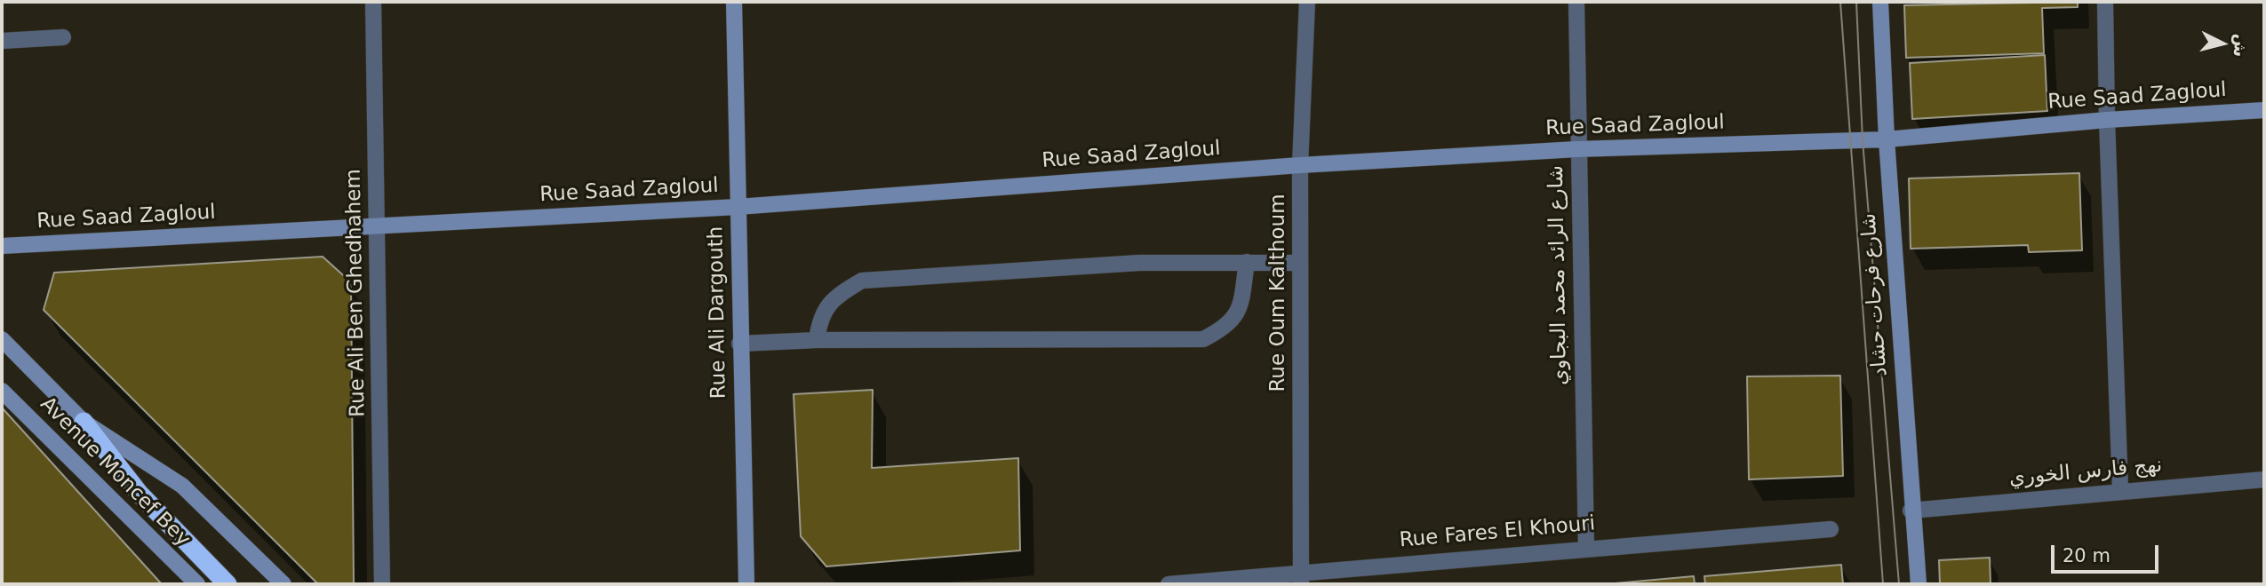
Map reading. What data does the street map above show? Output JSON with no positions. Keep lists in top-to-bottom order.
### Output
{
  "streets": {
    "street": [
      "Rue Saad Zagloul",
      "شارع الرائد محمد البجاوي",
      "Rue Ali Ben Ghedhahem",
      "Rue Oum Kalthoum",
      "شارع فرحات حشاد",
      "Rue Ali Dargouth",
      "Avenue Moncef Bey",
      "نهج فارس الخوري",
      "Rue Fares El Khouri"
    ]
  },
  "crossings": [
    ["Rue Saad Zagloul", "شارع الرائد محمد البجاوي"],
    ["Rue Saad Zagloul", "Rue Ali Ben Ghedhahem"],
    ["Rue Saad Zagloul", "Rue Oum Kalthoum"],
    ["Rue Saad Zagloul", "شارع فرحات حشاد"],
    ["Rue Saad Zagloul", "Rue Ali Dargouth"],
    ["شارع الرائد محمد البجاوي", "Rue Fares El Khouri"],
    ["Rue Oum Kalthoum", "Rue Fares El Khouri"],
    ["شارع فرحات حشاد", "نهج فارس الخوري"]
  ],
  "scale_bar": "20 m",
  "north": "right"
}
